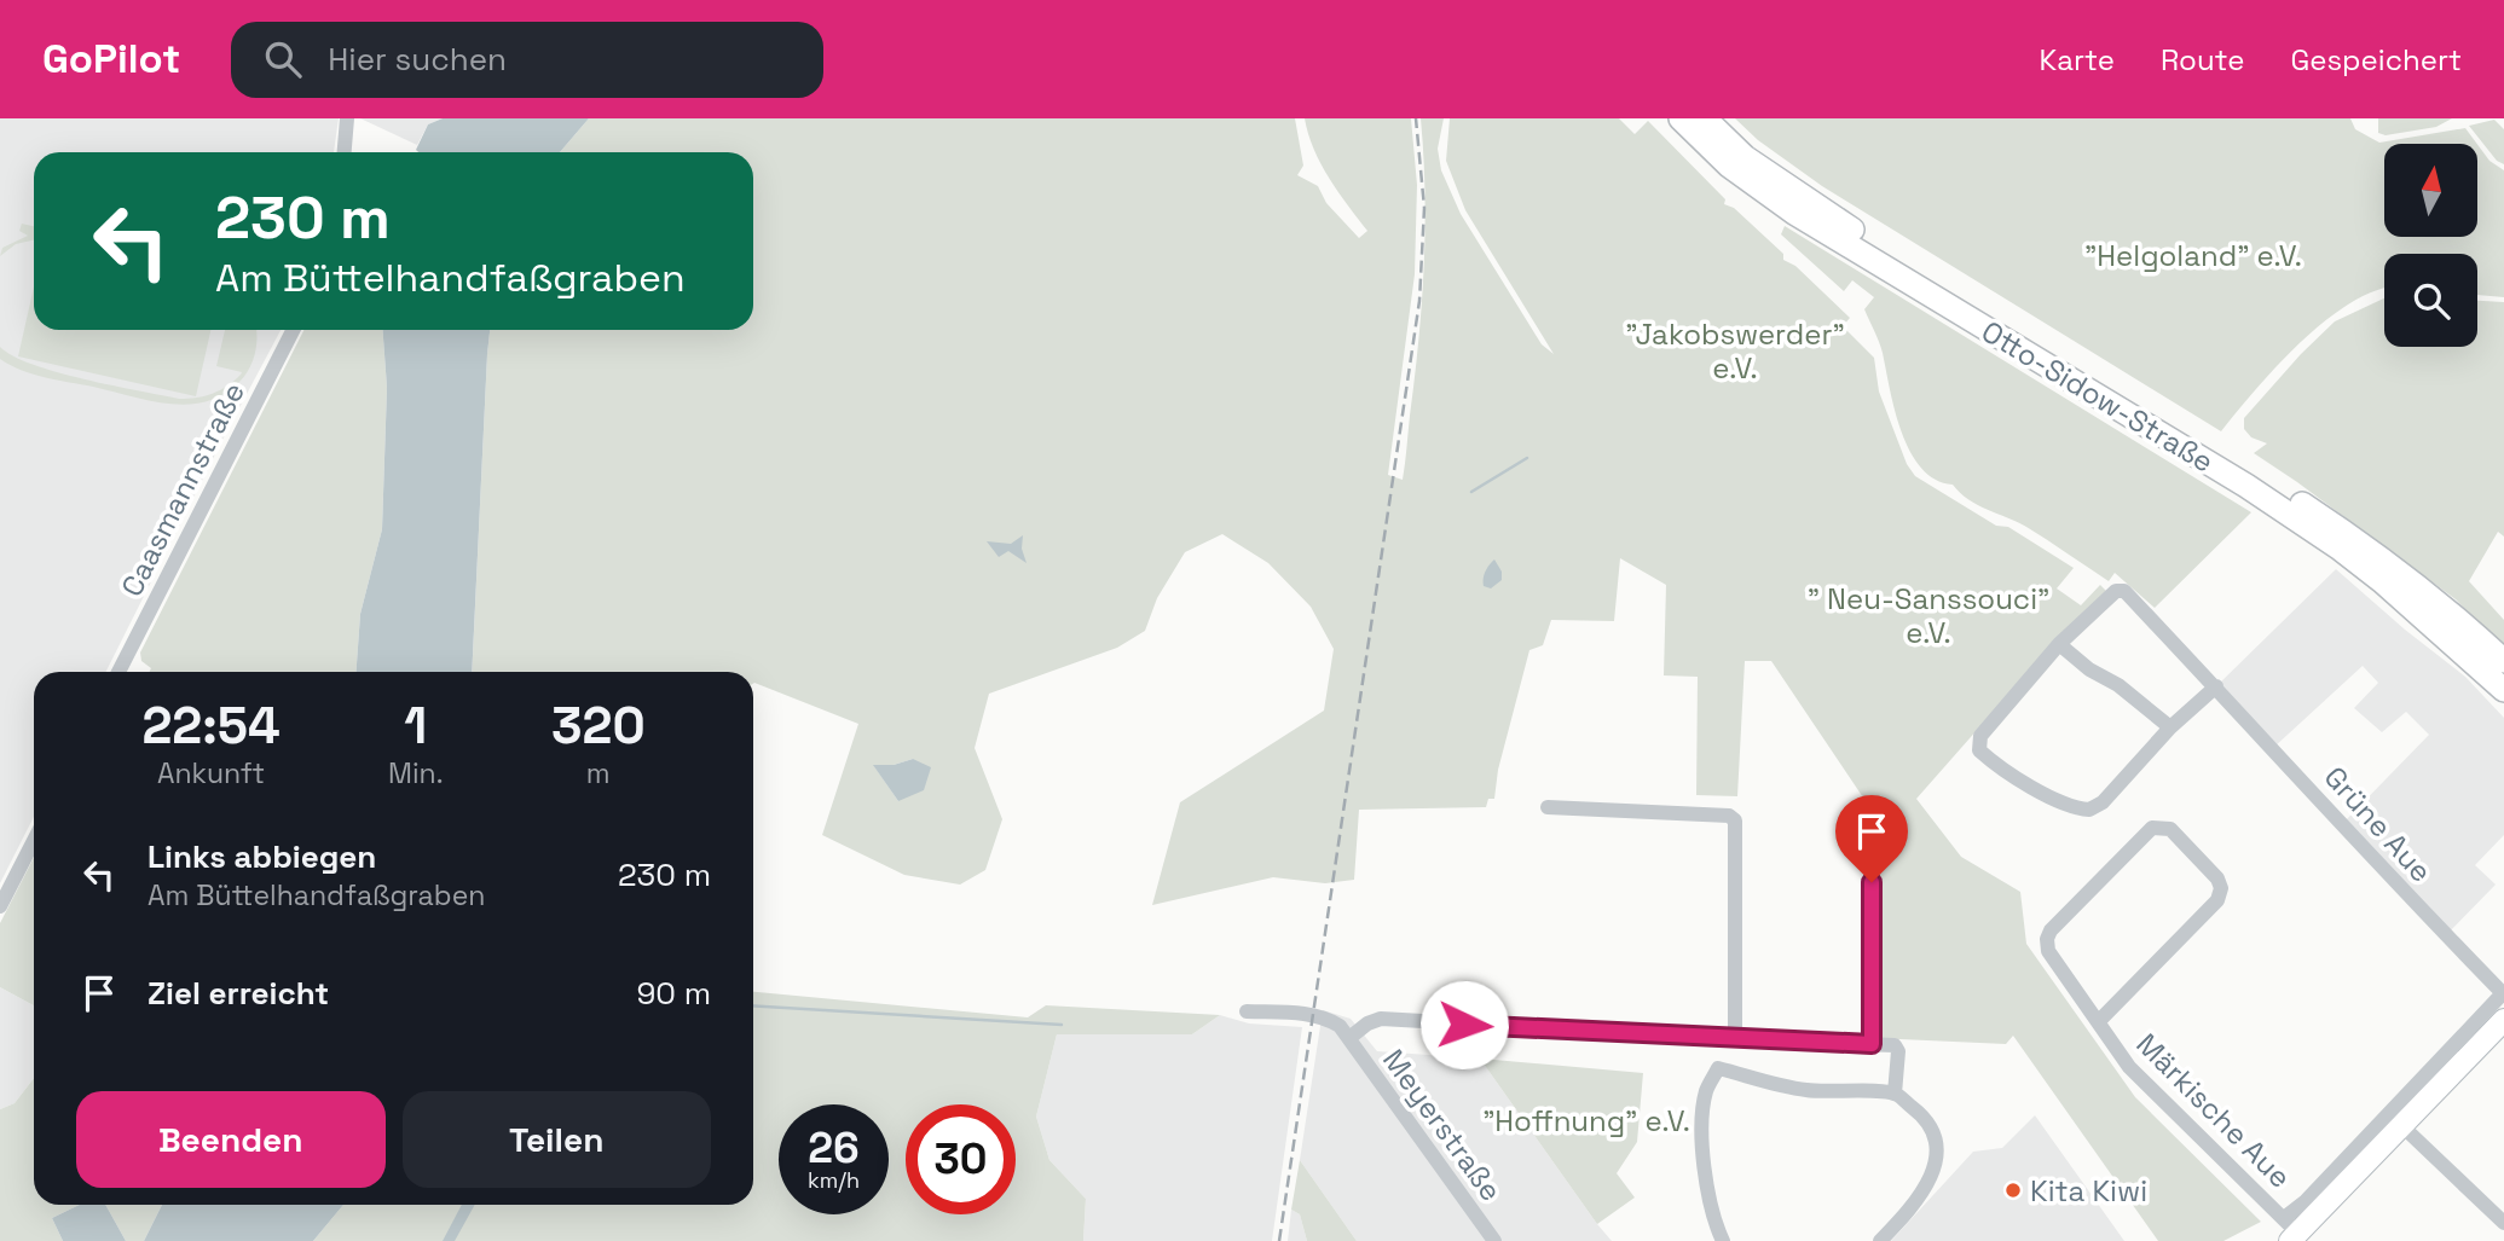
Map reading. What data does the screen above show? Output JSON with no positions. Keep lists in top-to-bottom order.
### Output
{
  "streets": {
    "main road": ["Otto-Sidow-Straße"],
    "street": [
      "Caasmannstraße",
      "Grüne Aue",
      "Märkische Aue",
      "Meyerstraße"
    ]
  },
  "parks": [
    "\"Helgoland\" e.V.",
    "\"Jakobswerder\" e.V.",
    "\" Neu-Sanssouci\" e.V.",
    "\"Hoffnung\" e.V."
  ],
  "places": ["Kita Kiwi"],
  "north": "top",
  "page": {
    "header": "GoPilot",
    "search": "Hier suchen",
    "nav": ["Karte", "Route", "Gespeichert"],
    "turn": ["230 m", "Am Büttelhandfaßgraben"],
    "eta": [
      "22:54",
      "Ankunft",
      "1",
      "Min.",
      "320",
      "m"
    ],
    "list": [
      {
        "name": "Links abbiegen",
        "note": "Am Büttelhandfaßgraben",
        "value": "230 m"
      },
      {
        "name": "Ziel erreicht",
        "value": "90 m"
      }
    ],
    "buttons": ["Beenden", "Teilen"],
    "speed": "26 km/h",
    "limit": "30"
  }
}
